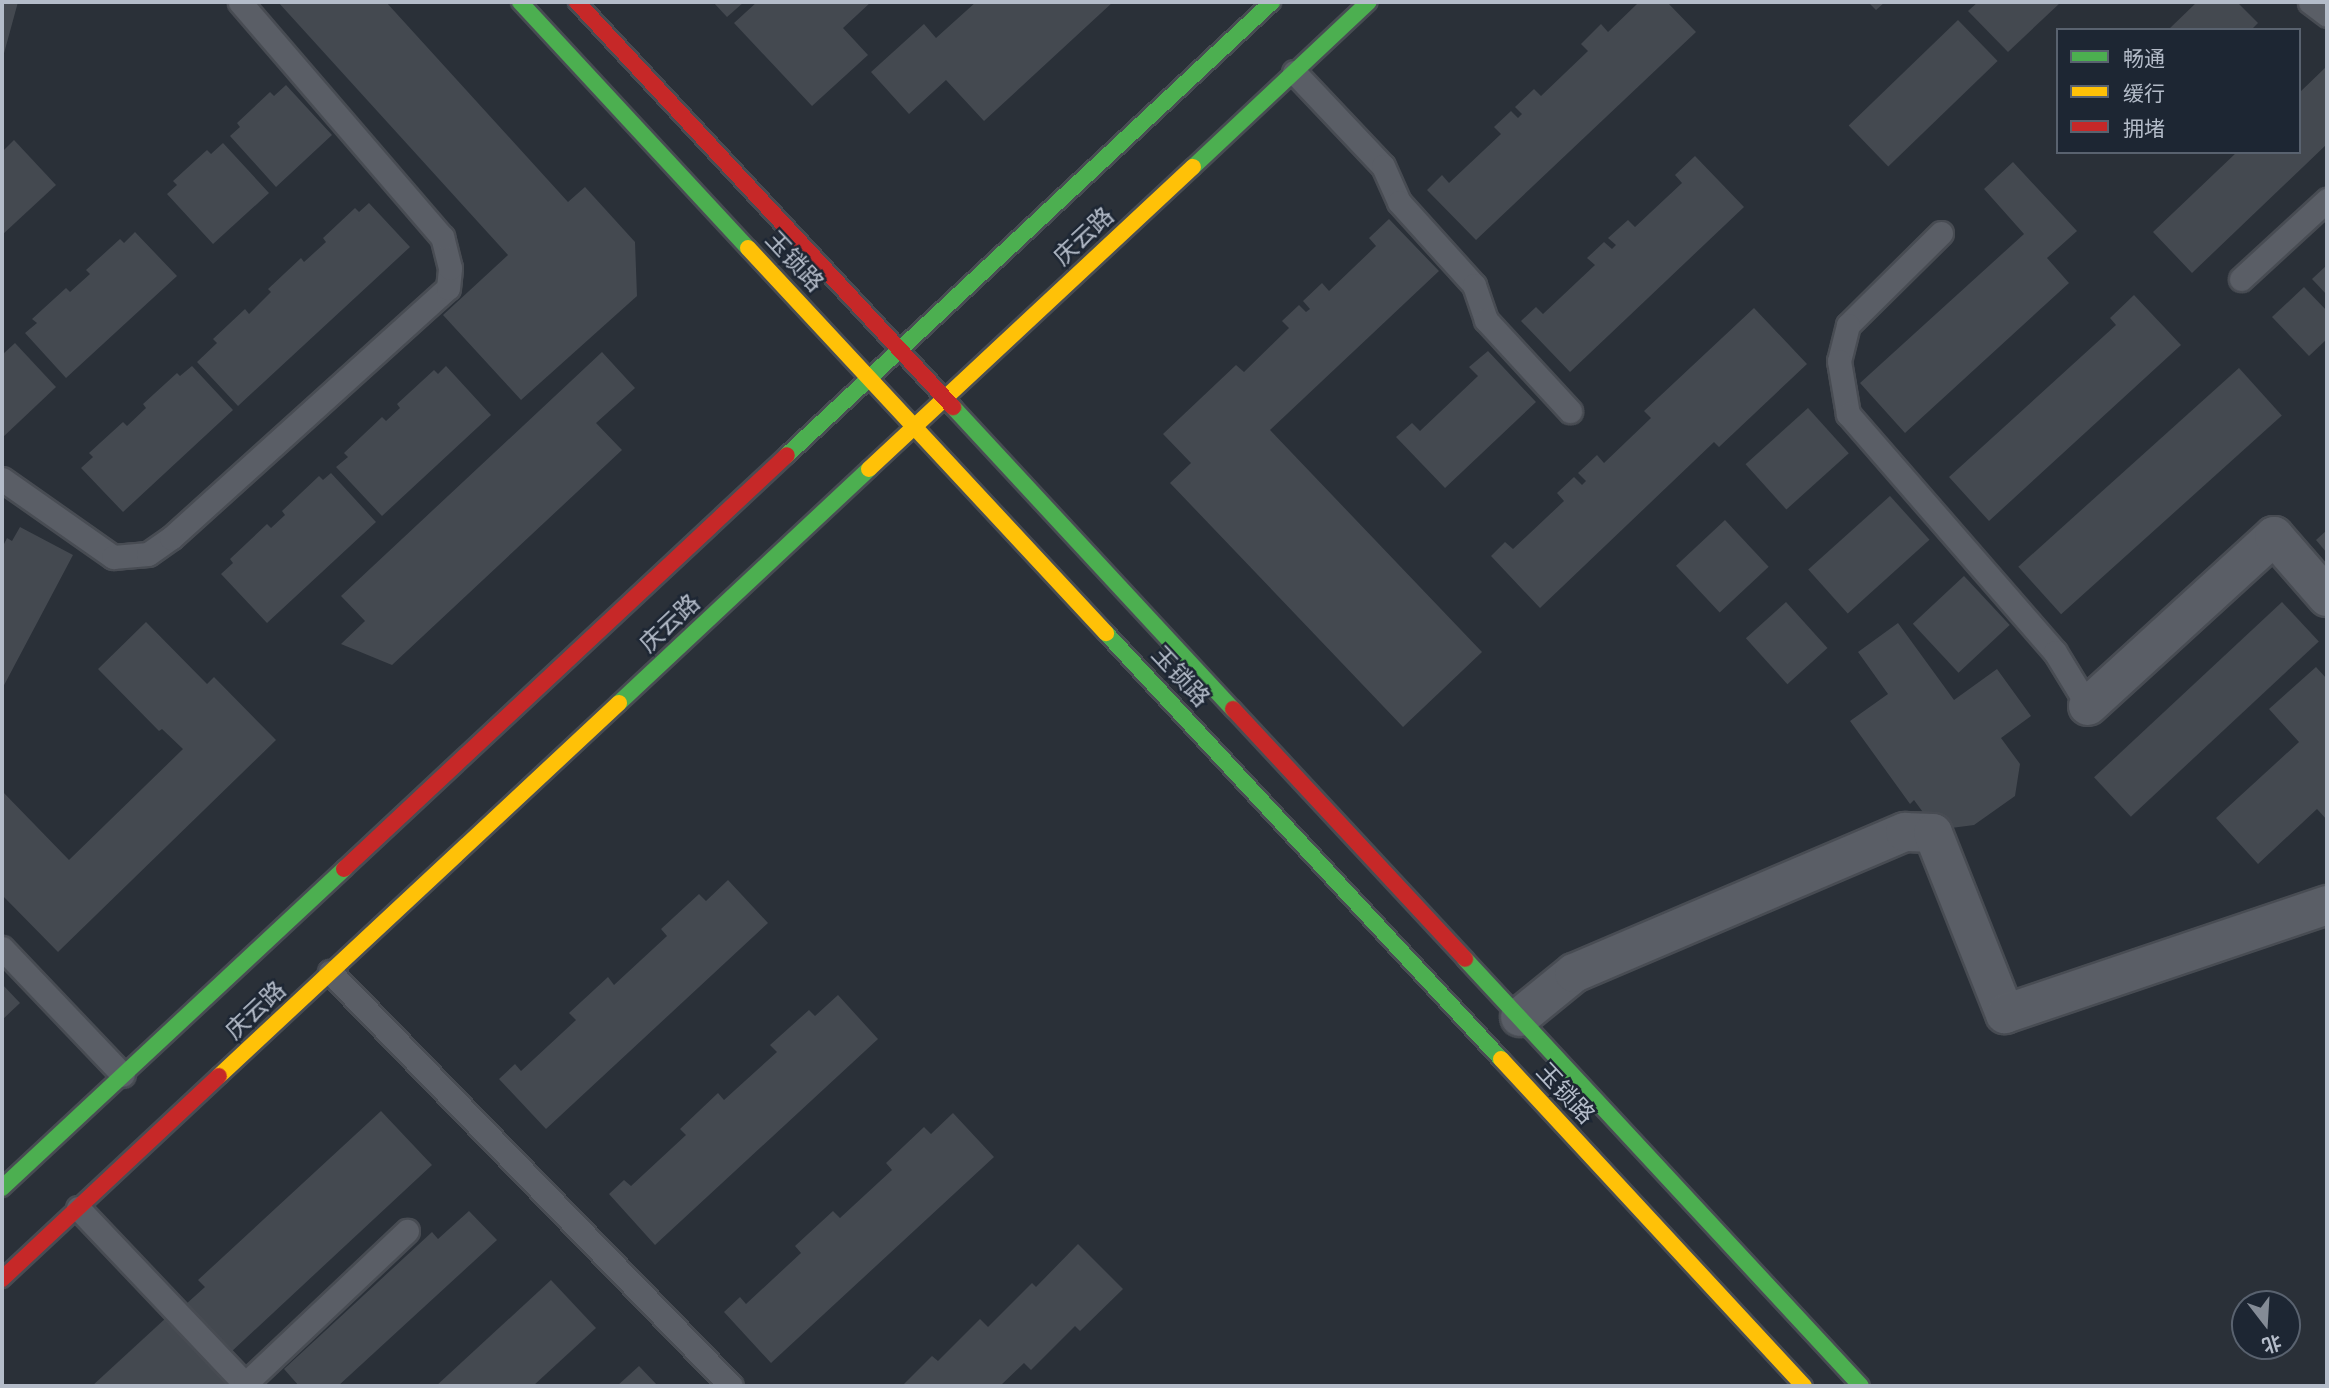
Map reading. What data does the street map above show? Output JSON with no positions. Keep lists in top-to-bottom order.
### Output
{
  "streets": {
    "street": ["庆云路", "玉锁路"]
  },
  "crossings": [
    ["庆云路", "玉锁路"]
  ],
  "legend": ["畅通", "缓行", "拥堵"],
  "north": "bottom"
}
